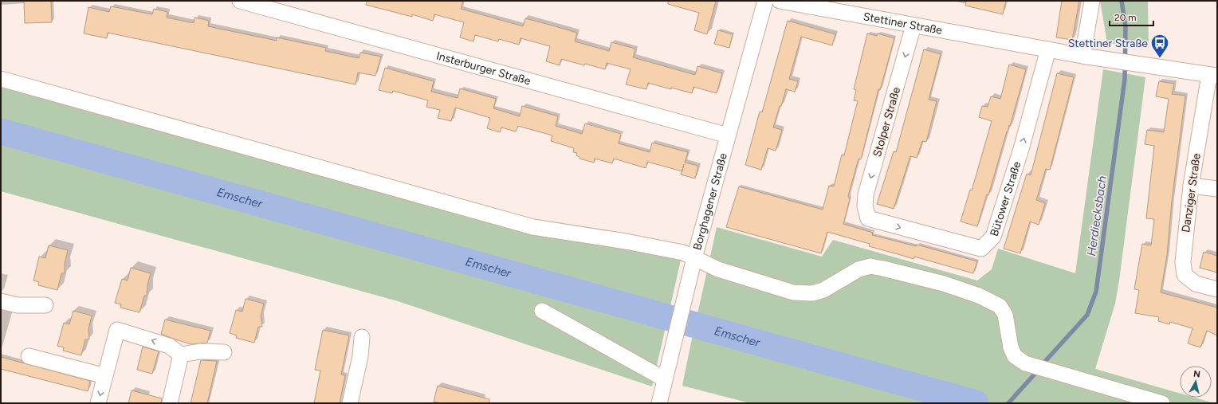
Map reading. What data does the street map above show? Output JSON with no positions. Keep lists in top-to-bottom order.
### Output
{
  "streets": {
    "street": [
      "Stettiner Straße",
      "Insterburger Straße",
      "Stolper Straße",
      "Danziger Straße",
      "Bütower Straße",
      "Borghagener Straße"
    ]
  },
  "crossings": [
    ["Stettiner Straße", "Stolper Straße"],
    ["Stettiner Straße", "Danziger Straße"],
    ["Stettiner Straße", "Bütower Straße"],
    ["Insterburger Straße", "Borghagener Straße"],
    ["Stolper Straße", "Bütower Straße"]
  ],
  "one_way": ["Stolper Straße"],
  "water": ["Emscher", "Herdiecksbach"],
  "places": {
    "bus stop": ["Stettiner Straße"]
  },
  "scale_bar": "20 m",
  "north": "top"
}
